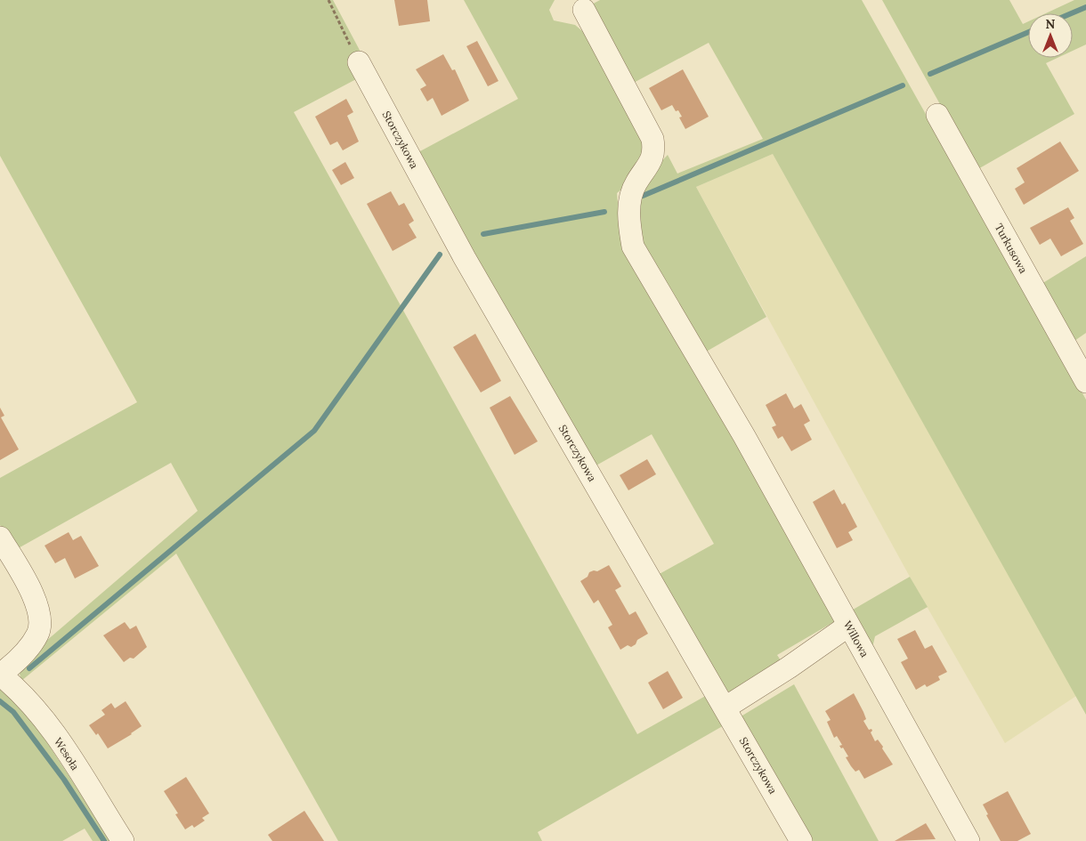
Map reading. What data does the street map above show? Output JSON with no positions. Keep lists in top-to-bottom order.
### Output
{
  "streets": {
    "street": [
      "Storczykowa",
      "Turkusowa",
      "Willowa",
      "Wesoła"
    ]
  },
  "north": "top"
}
